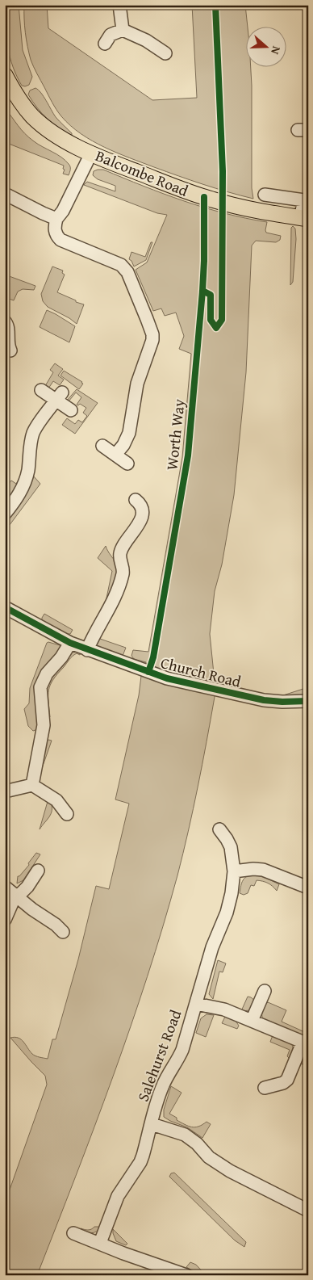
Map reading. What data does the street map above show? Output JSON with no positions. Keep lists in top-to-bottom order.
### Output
{
  "streets": {
    "main road": ["Balcombe Road"],
    "street": ["Church Road", "Salehurst Road"],
    "cycle path": ["Worth Way"]
  },
  "north": "right"
}
